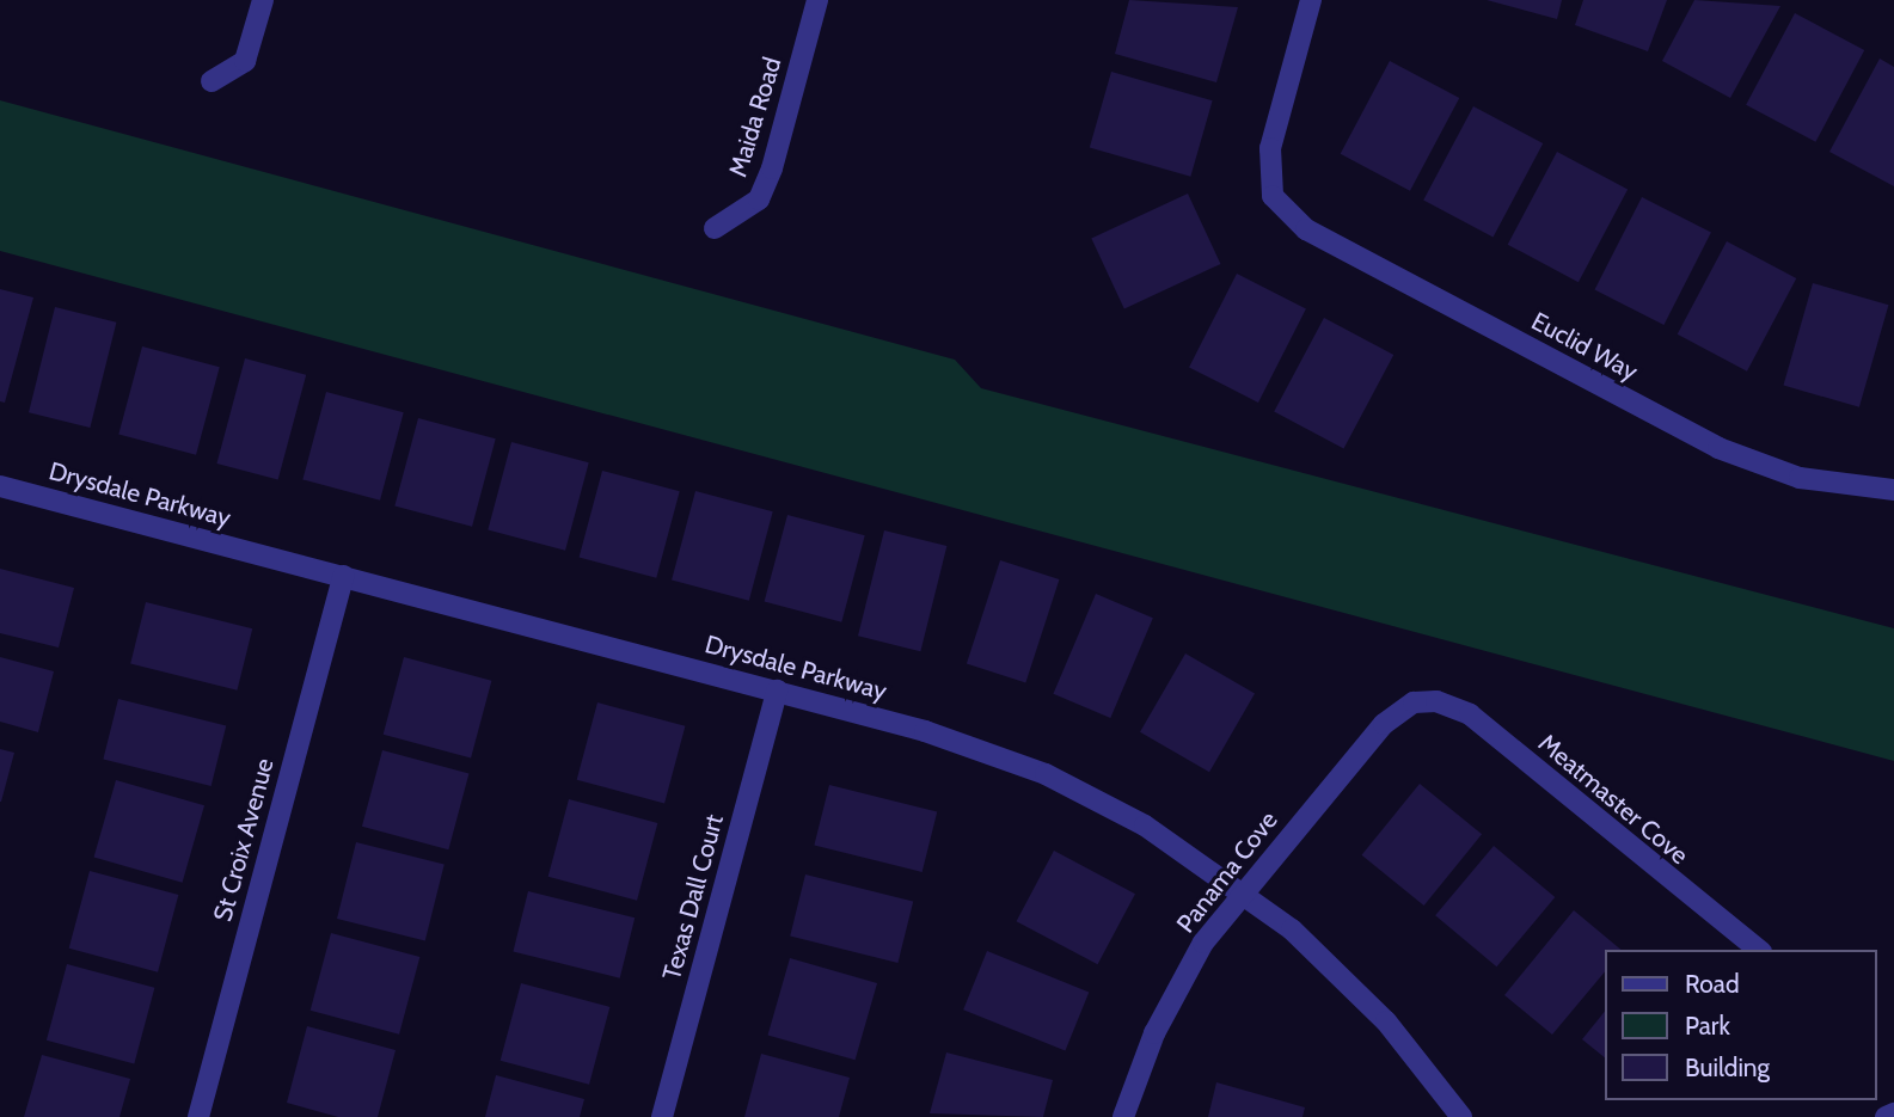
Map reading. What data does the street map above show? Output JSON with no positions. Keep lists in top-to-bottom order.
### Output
{
  "streets": {
    "street": [
      "Maida Road",
      "Euclid Way",
      "Drysdale Parkway",
      "Meatmaster Cove",
      "St Croix Avenue",
      "Panama Cove",
      "Texas Dall Court"
    ]
  },
  "crossings": [
    ["Drysdale Parkway", "St Croix Avenue"],
    ["Drysdale Parkway", "Panama Cove"],
    ["Drysdale Parkway", "Texas Dall Court"],
    ["Meatmaster Cove", "Panama Cove"]
  ],
  "legend": ["Road", "Park", "Building"]
}
